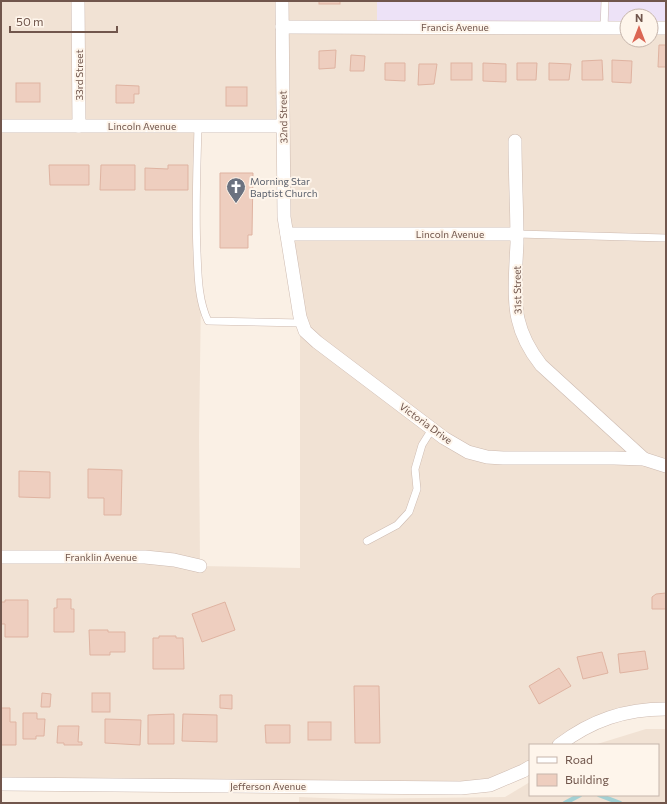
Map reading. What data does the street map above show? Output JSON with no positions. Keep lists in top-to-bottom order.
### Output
{
  "streets": {
    "street": [
      "Francis Avenue",
      "33rd Street",
      "32nd Street",
      "Lincoln Avenue",
      "31st Street",
      "Victoria Drive",
      "Franklin Avenue",
      "Jefferson Avenue"
    ]
  },
  "crossings": [
    ["Francis Avenue", "32nd Street"],
    ["33rd Street", "Lincoln Avenue"],
    ["32nd Street", "Lincoln Avenue"],
    ["32nd Street", "Victoria Drive"],
    ["Lincoln Avenue", "31st Street"],
    ["Lincoln Avenue", "Victoria Drive"],
    ["31st Street", "Victoria Drive"]
  ],
  "places": {
    "church": ["Morning Star Baptist Church"]
  },
  "legend": ["Road", "Building"],
  "scale_bar": "50 m",
  "north": "top"
}
